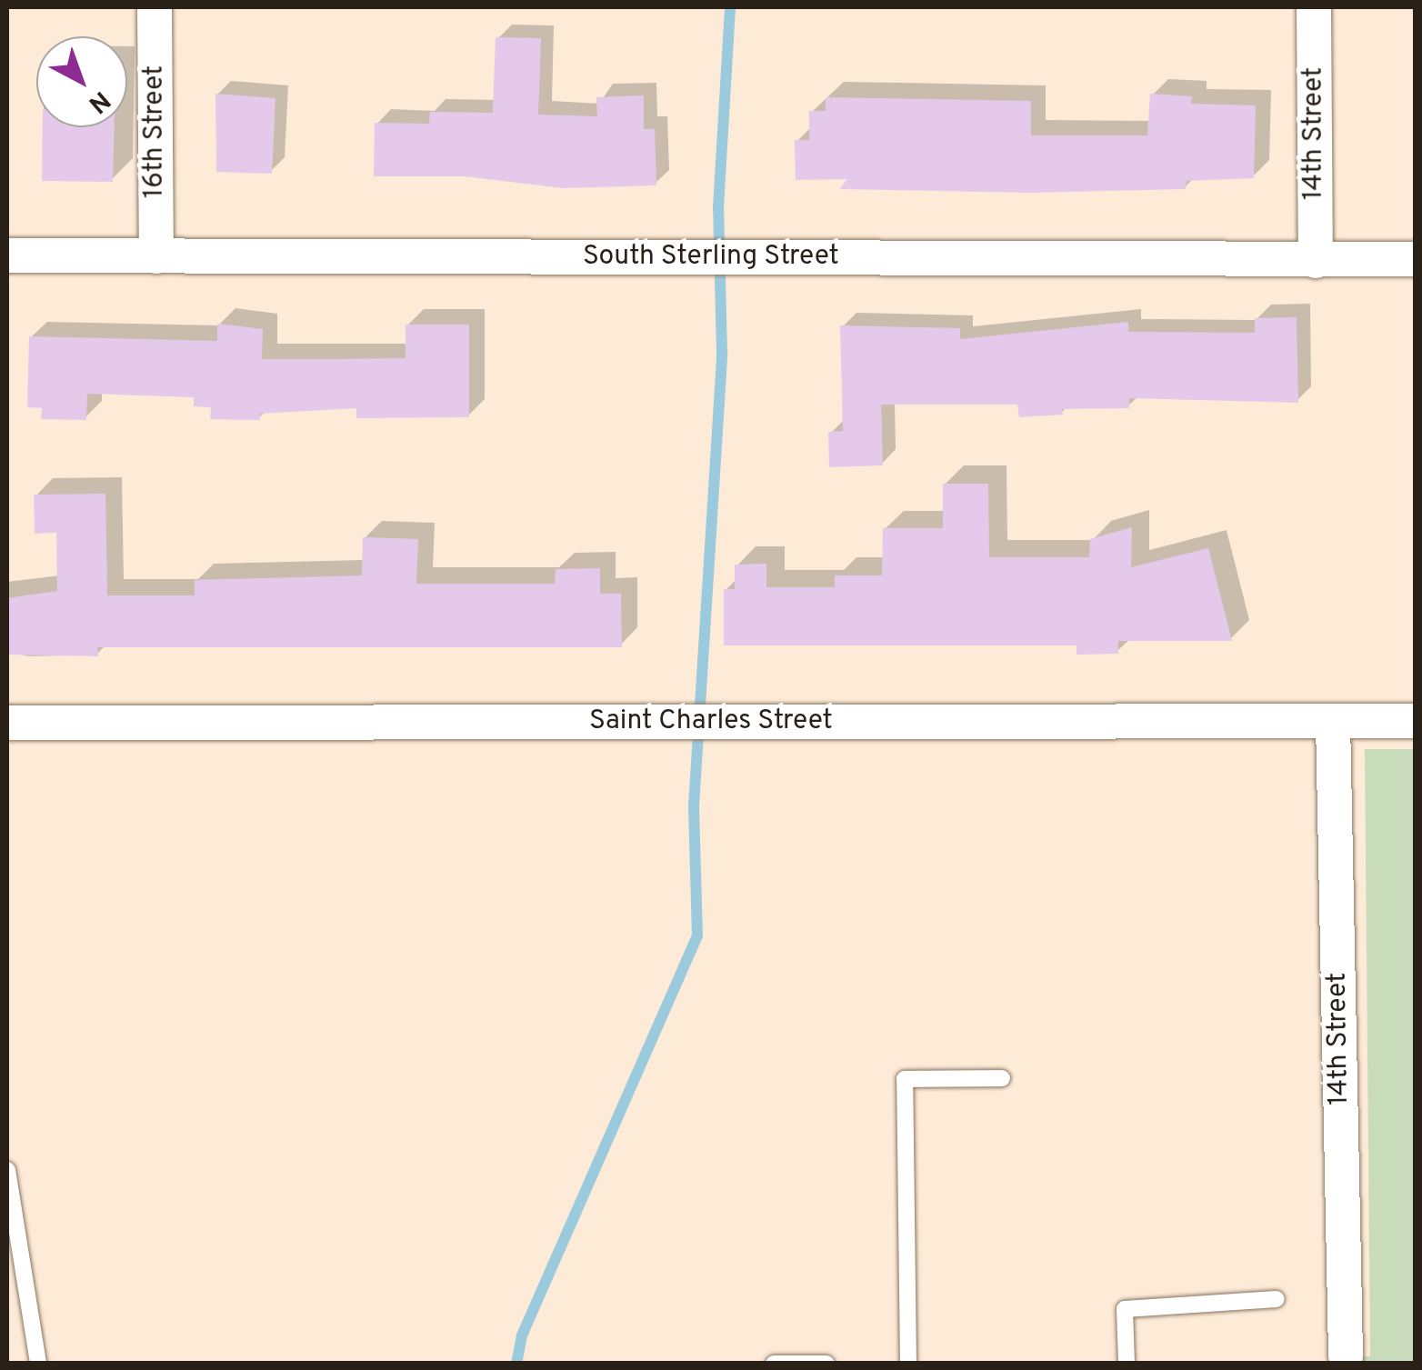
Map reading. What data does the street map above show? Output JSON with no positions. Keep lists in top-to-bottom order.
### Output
{
  "streets": {
    "street": [
      "16th Street",
      "14th Street",
      "South Sterling Street",
      "Saint Charles Street"
    ]
  },
  "crossings": [
    ["16th Street", "South Sterling Street"],
    ["14th Street", "South Sterling Street"],
    ["14th Street", "Saint Charles Street"]
  ],
  "north": "bottom right"
}
